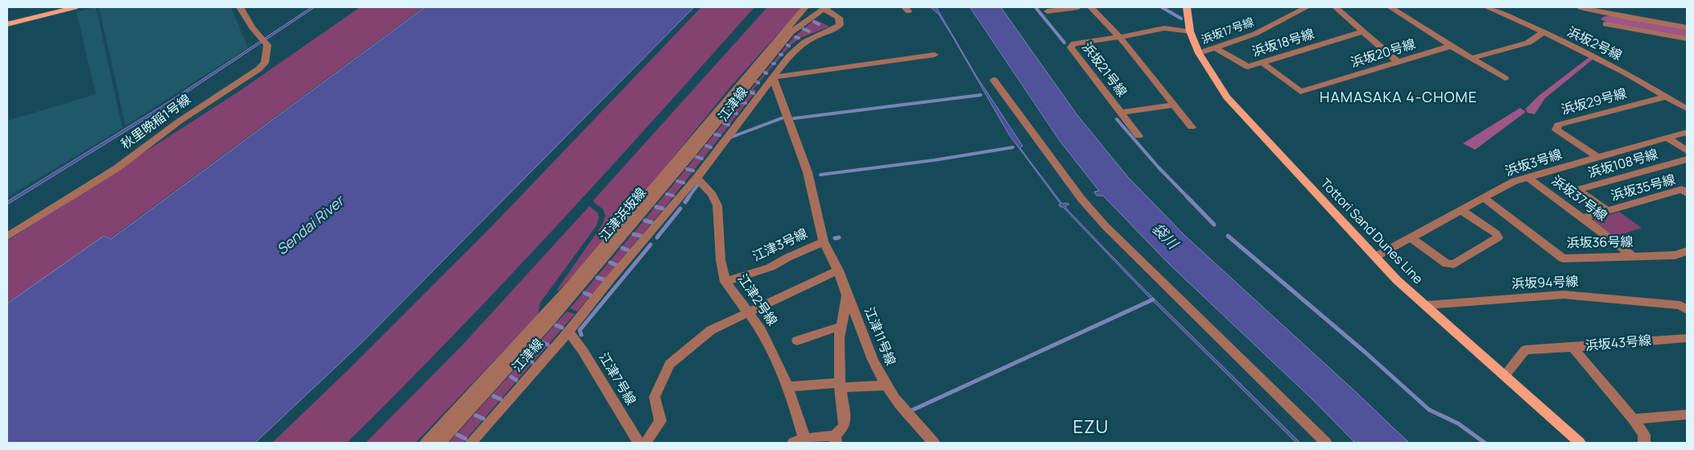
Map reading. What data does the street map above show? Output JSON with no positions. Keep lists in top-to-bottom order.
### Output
{
  "streets": {
    "main road": ["Tottori Sand Dunes Line"],
    "street": [
      "浜坂17号線",
      "浜坂18号線",
      "浜坂2号線",
      "浜坂20号線",
      "浜坂21号線",
      "浜坂29号線",
      "江津線",
      "秋里晩稲1号線",
      "浜坂3号線",
      "浜坂108号線",
      "浜坂35号線",
      "浜坂37号線",
      "江津浜坂線",
      "浜坂36号線",
      "江津3号線",
      "浜坂94号線",
      "江津2号線",
      "江津11号線",
      "浜坂43号線",
      "江津7号線"
    ]
  },
  "crossings": [
    ["浜坂17号線", "浜坂18号線"],
    ["浜坂17号線", "Tottori Sand Dunes Line"],
    ["浜坂18号線", "浜坂20号線"],
    ["浜坂2号線", "浜坂29号線"],
    ["浜坂21号線", "Tottori Sand Dunes Line"],
    ["浜坂29号線", "浜坂3号線"],
    ["江津線", "江津浜坂線"],
    ["江津線", "江津2号線"],
    ["江津線", "江津7号線"],
    ["浜坂3号線", "浜坂37号線"],
    ["浜坂3号線", "Tottori Sand Dunes Line"],
    ["浜坂3号線", "浜坂36号線"],
    ["浜坂108号線", "浜坂35号線"],
    ["浜坂35号線", "浜坂37号線"],
    ["浜坂37号線", "浜坂36号線"],
    ["Tottori Sand Dunes Line", "浜坂94号線"],
    ["江津3号線", "江津2号線"]
  ],
  "districts": ["HAMASAKA 4-CHOME", "EZU"],
  "water": ["Sendai River", "袋川"]
}
